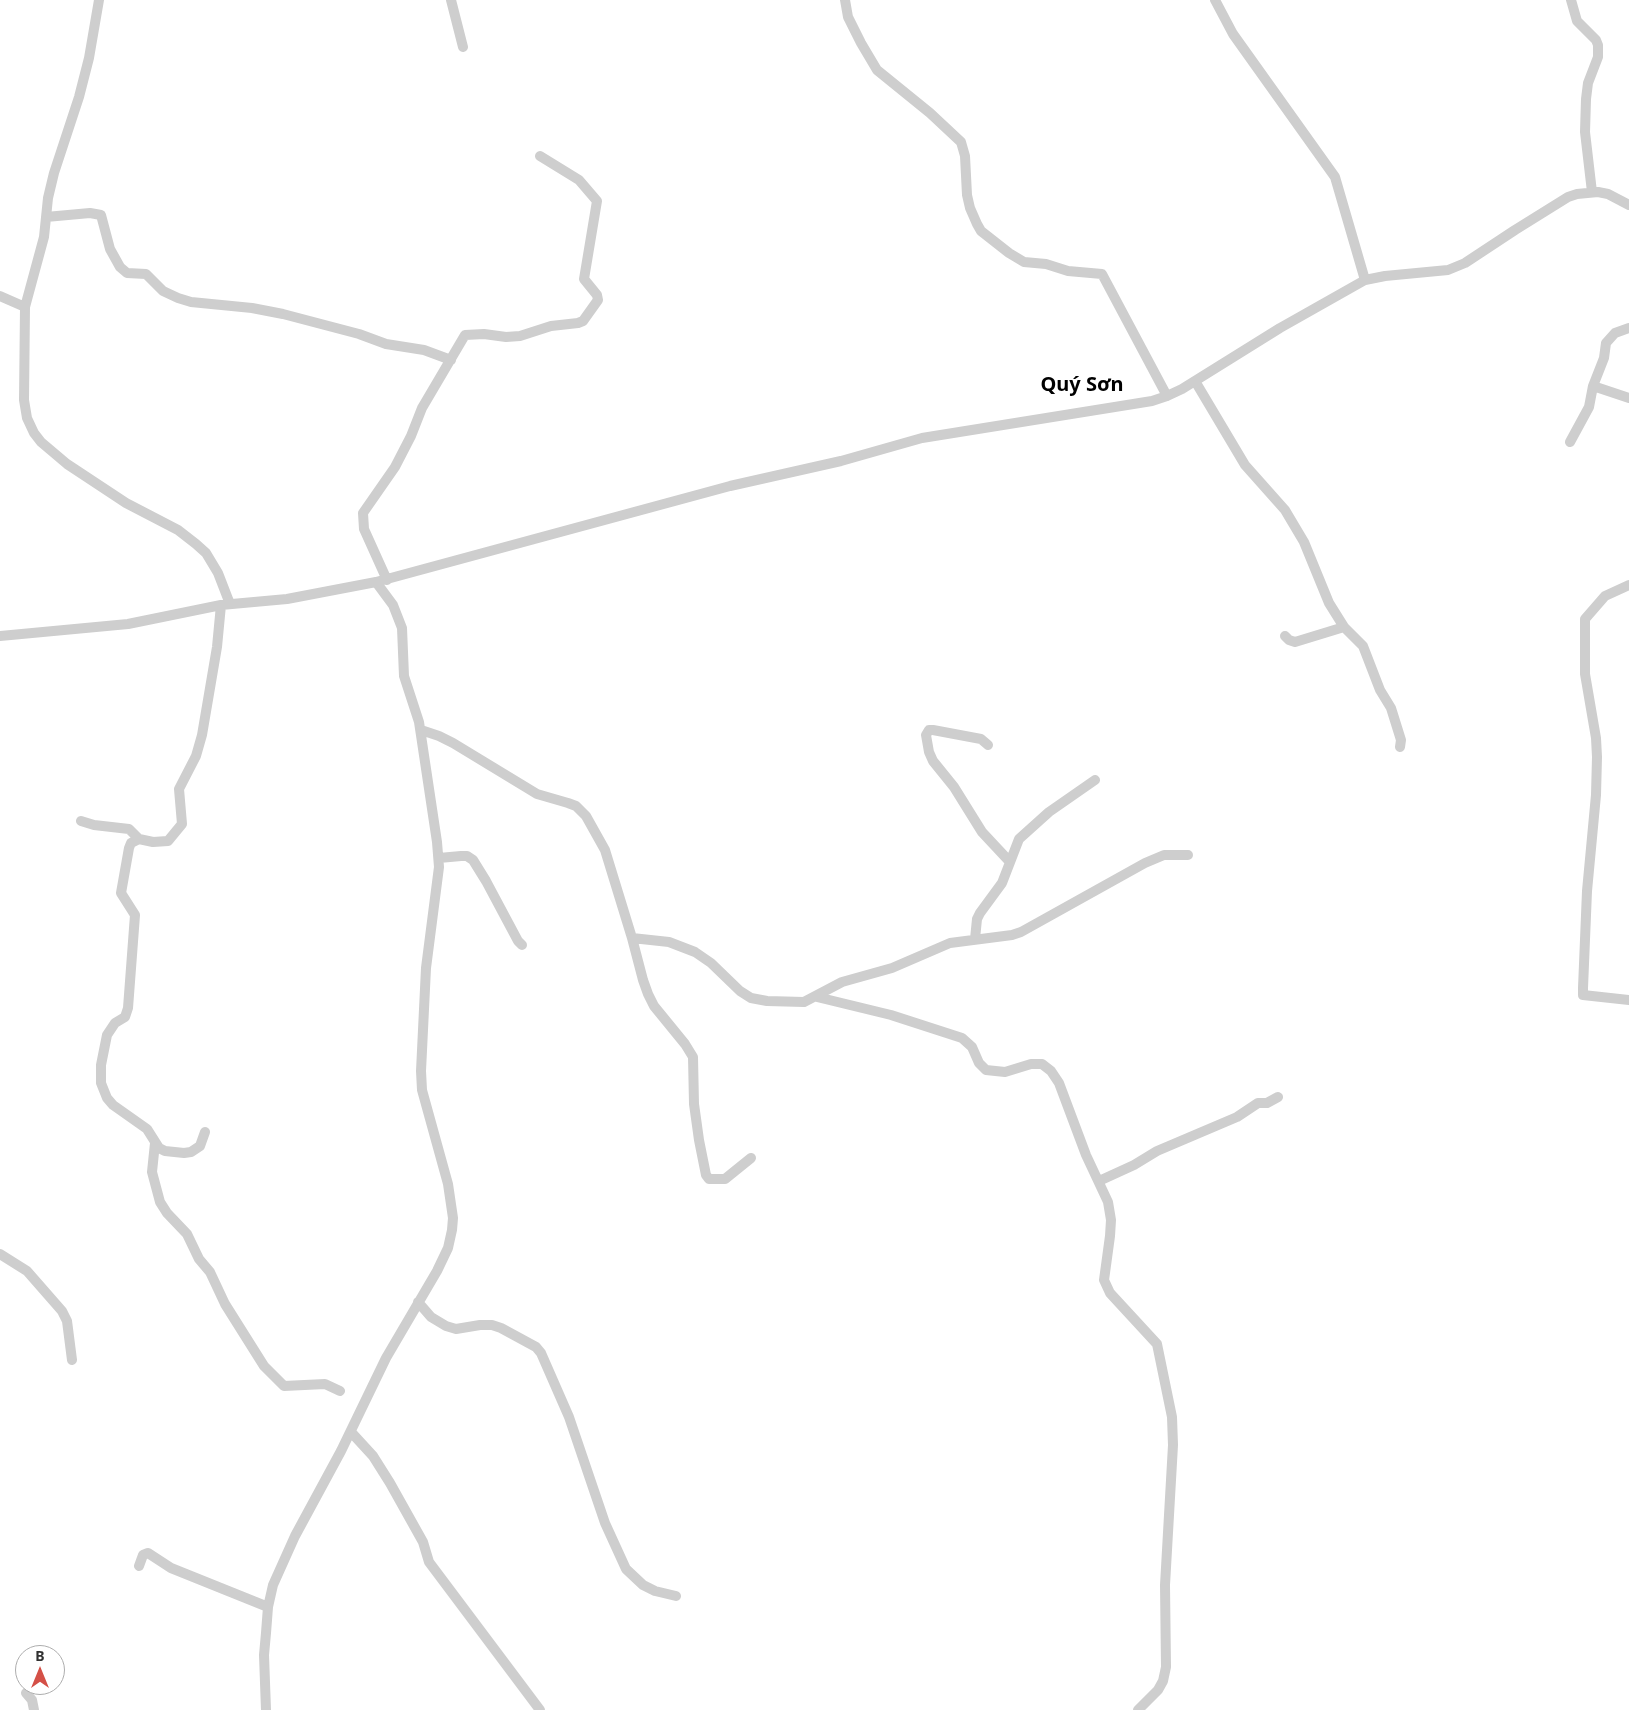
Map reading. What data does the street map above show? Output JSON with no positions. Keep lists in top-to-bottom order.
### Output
{
  "districts": ["Quý Sơn"],
  "north": "top"
}
